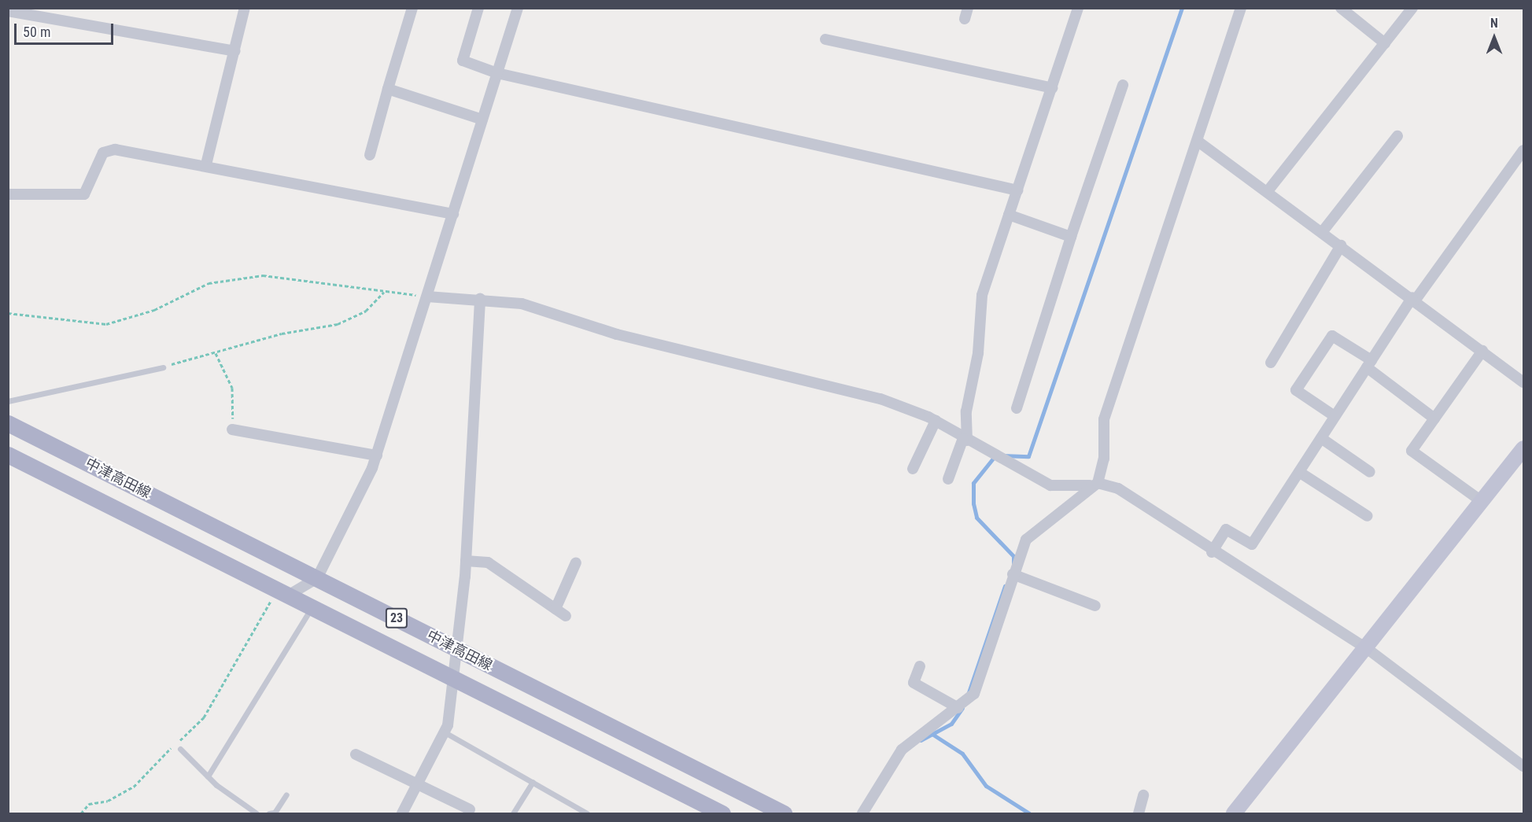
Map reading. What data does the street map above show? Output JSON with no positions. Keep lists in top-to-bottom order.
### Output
{
  "streets": {
    "main road": ["中津高田線", "23"]
  },
  "scale_bar": "50 m",
  "north": "top"
}
